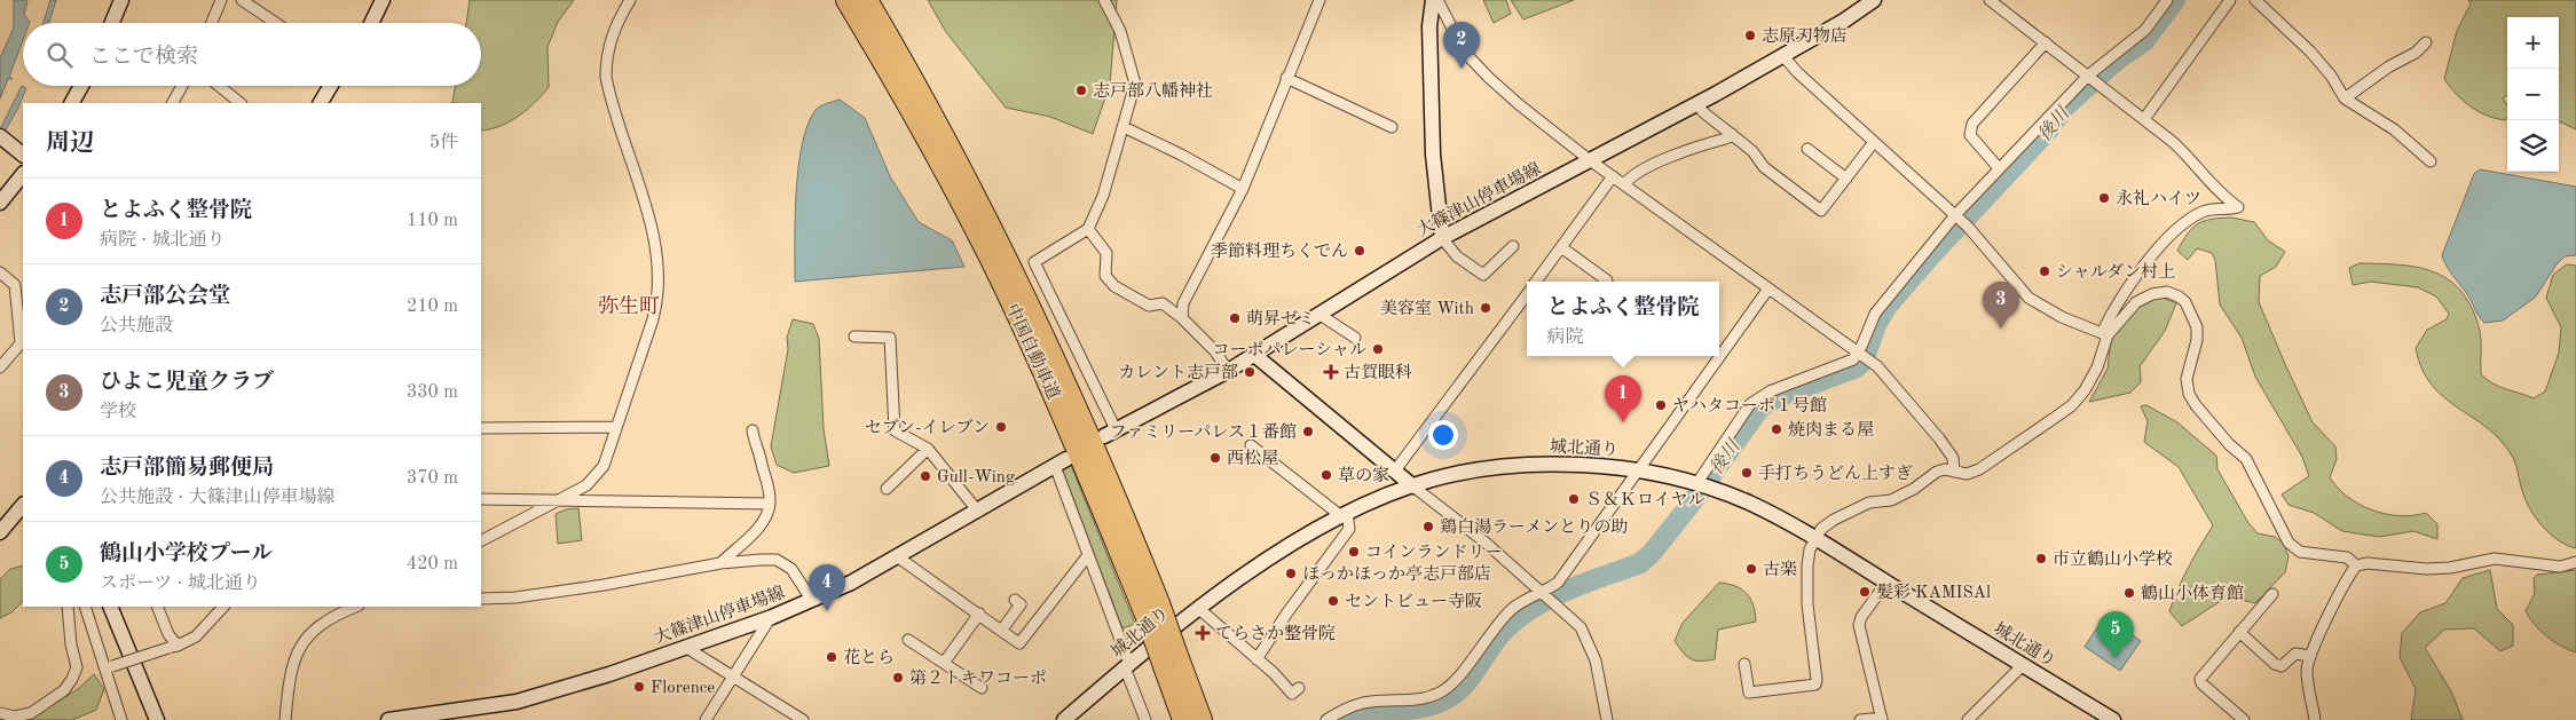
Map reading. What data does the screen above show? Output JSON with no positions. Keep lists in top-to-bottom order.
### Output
{
  "streets": {
    "highway": ["中国自動車道"],
    "street": ["大篠津山停車場線", "城北通り"]
  },
  "districts": ["弥生町"],
  "water": ["後川"],
  "places": {
    "other": [
      "志原刃物店",
      "志戸部八幡神社",
      "永礼ハイツ",
      "季節料理ちくでん",
      "シャルダン村上",
      "美容室 With",
      "萌昇ゼミ",
      "コーポパレーシャル",
      "カレント志戸部",
      "ヤハタコーポ１号館",
      "セブン-イレブン",
      "焼肉まる屋",
      "ファミリーパレス１番館",
      "西松屋",
      "手打ちうどん上すぎ",
      "草の家",
      "Gull-Wing",
      "Ｓ＆Ｋロイヤル",
      "鶏白湯ラーメンとりの助",
      "コインランドリー",
      "市立鶴山小学校",
      "古楽",
      "ほっかほっか亭志戸部店",
      "髪彩 KAMISAl",
      "鶴山小体育館",
      "セントビュー寺阪",
      "花とら",
      "第２トキワコーポ",
      "Florence"
    ],
    "health": ["古賀眼科", "てらさか整骨院"]
  },
  "page": {
    "map_buttons": ["+", "−"],
    "pins": [
      "2",
      "3",
      "1",
      "4",
      "5"
    ],
    "search": "ここで検索",
    "heading": ["周辺", "5件"],
    "list": [
      {
        "mark": "1",
        "name": "とよふく整骨院",
        "note": "病院 · 城北通り",
        "value": "110 m"
      },
      {
        "mark": "2",
        "name": "志戸部公会堂",
        "note": "公共施設",
        "value": "210 m"
      },
      {
        "mark": "3",
        "name": "ひよこ児童クラブ",
        "note": "学校",
        "value": "330 m"
      },
      {
        "mark": "4",
        "name": "志戸部簡易郵便局",
        "note": "公共施設 · 大篠津山停車場線",
        "value": "370 m"
      },
      {
        "mark": "5",
        "name": "鶴山小学校プール",
        "note": "スポーツ · 城北通り",
        "value": "420 m"
      }
    ],
    "popup": ["とよふく整骨院", "病院"]
  }
}
